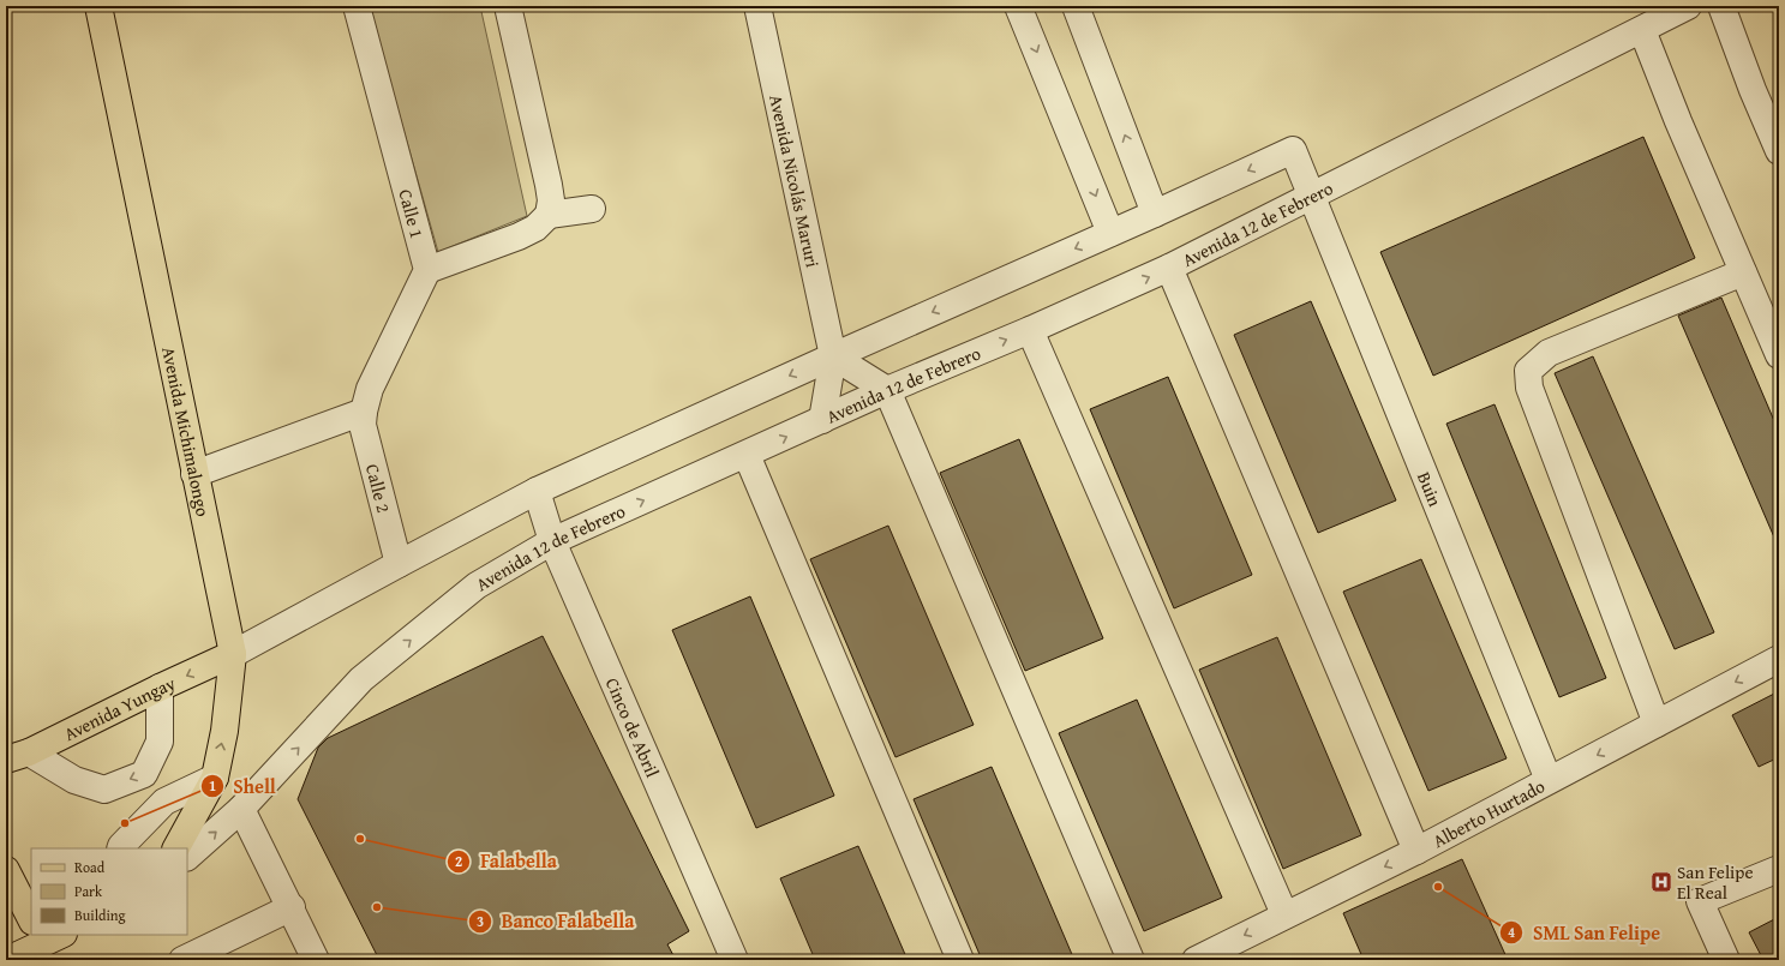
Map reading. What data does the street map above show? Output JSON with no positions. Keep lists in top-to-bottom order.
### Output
{
  "streets": {
    "main road": ["Avenida Michimalongo", "Avenida Yungay"],
    "street": [
      "Avenida Nicolás Maruri",
      "Calle 1",
      "Avenida 12 de Febrero",
      "Calle 2",
      "Buin",
      "Cinco de Abril",
      "Alberto Hurtado"
    ]
  },
  "crossings": [
    ["Avenida Nicolás Maruri", "Avenida 12 de Febrero"],
    ["Avenida 12 de Febrero", "Buin"],
    ["Avenida 12 de Febrero", "Cinco de Abril"],
    ["Avenida Michimalongo", "Avenida Yungay"],
    ["Buin", "Alberto Hurtado"]
  ],
  "one_way": ["Alberto Hurtado"],
  "places": {
    "other": [
      "Shell",
      "Falabella",
      "SML San Felipe",
      "Banco Falabella"
    ],
    "hospital": ["San Felipe El Real"]
  },
  "legend": ["Road", "Park", "Building"]
}
